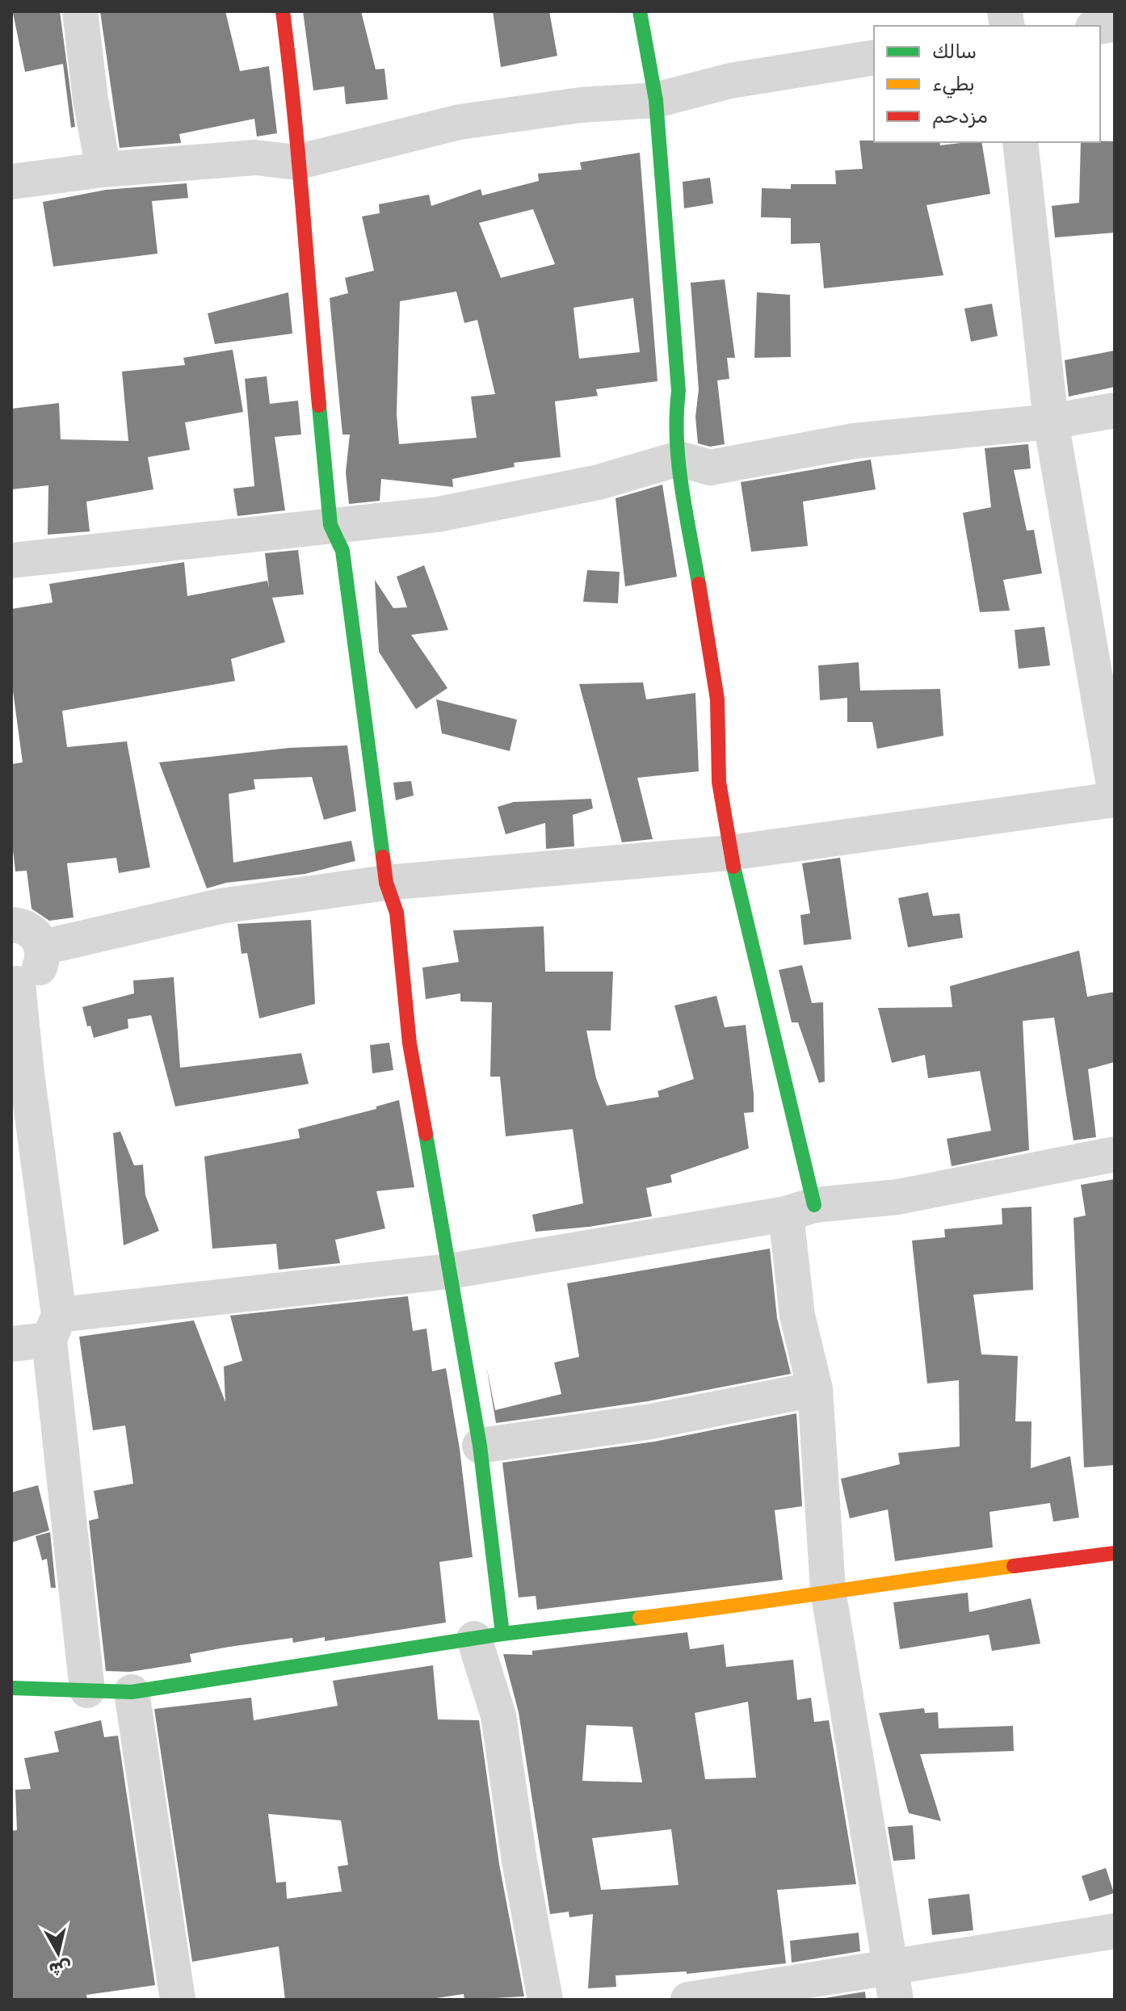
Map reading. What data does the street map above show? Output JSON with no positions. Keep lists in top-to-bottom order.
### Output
{
  "legend": ["سالك", "بطيء", "مزدحم"],
  "north": "bottom"
}
